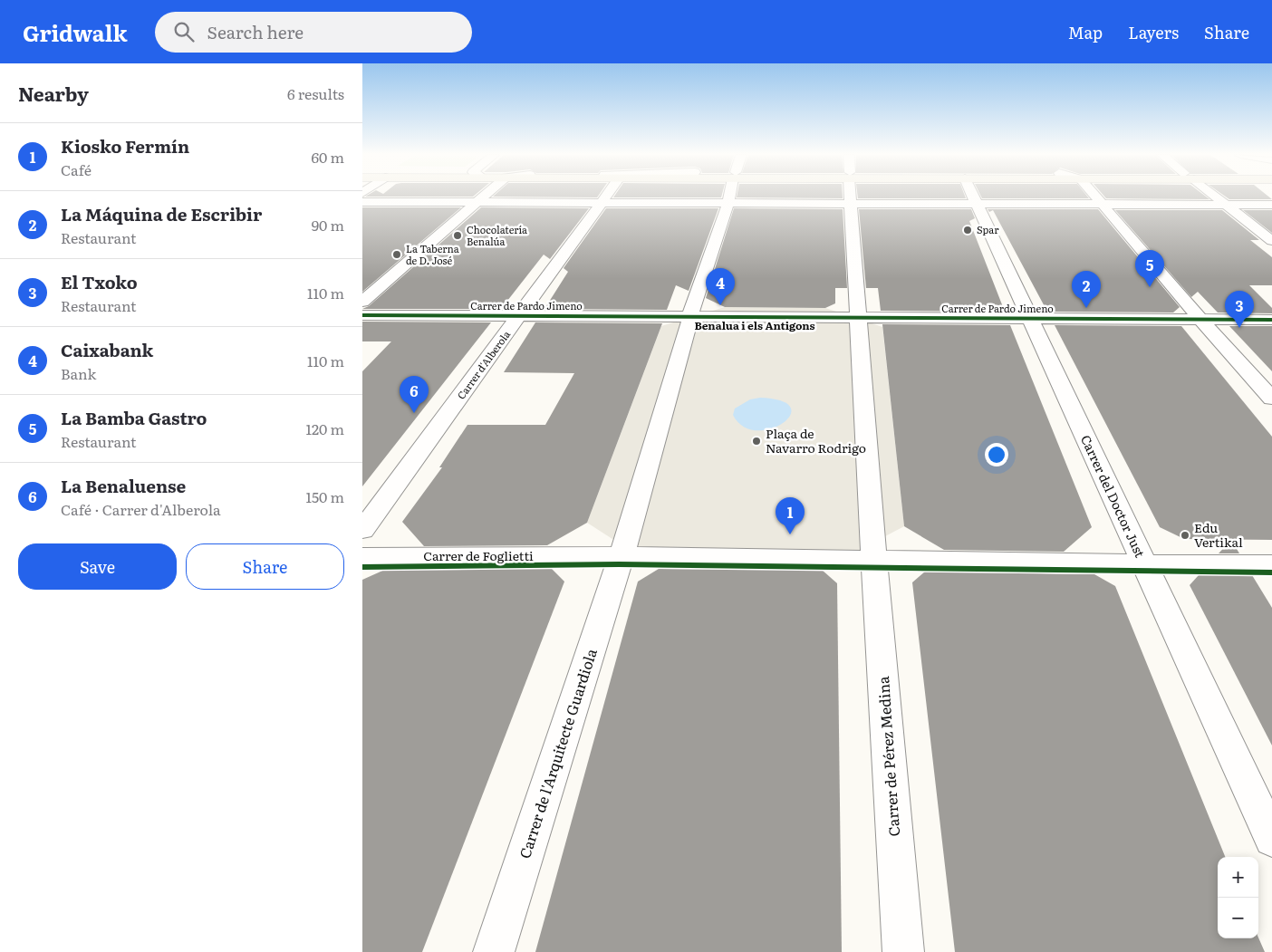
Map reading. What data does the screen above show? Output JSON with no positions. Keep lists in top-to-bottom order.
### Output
{
  "streets": {
    "street": [
      "Carrer de Pardo Jimeno",
      "Carrer d'Alberola",
      "Carrer del Doctor Just",
      "Carrer de Foglietti",
      "Carrer de l'Arquitecte Guardiola",
      "Carrer de Pérez Medina"
    ]
  },
  "crossings": [
    ["Carrer de Pardo Jimeno", "Carrer d'Alberola"],
    ["Carrer de Pardo Jimeno", "Carrer del Doctor Just"],
    ["Carrer de Foglietti", "Carrer de l'Arquitecte Guardiola"]
  ],
  "districts": ["Benalua i els Antigons"],
  "places": [
    "Spar",
    "Chocolatería Benalúa",
    "La Taberna de D. José",
    "Plaça de Navarro Rodrigo",
    "Edu Vertikal"
  ],
  "page": {
    "header": "Gridwalk",
    "search": "Search here",
    "nav": ["Map", "Layers", "Share"],
    "heading": ["Nearby", "6 results"],
    "list": [
      {
        "mark": "1",
        "name": "Kiosko Fermín",
        "note": "Café",
        "value": "60 m"
      },
      {
        "mark": "2",
        "name": "La Máquina de Escribir",
        "note": "Restaurant",
        "value": "90 m"
      },
      {
        "mark": "3",
        "name": "El Txoko",
        "note": "Restaurant",
        "value": "110 m"
      },
      {
        "mark": "4",
        "name": "Caixabank",
        "note": "Bank",
        "value": "110 m"
      },
      {
        "mark": "5",
        "name": "La Bamba Gastro",
        "note": "Restaurant",
        "value": "120 m"
      },
      {
        "mark": "6",
        "name": "La Benaluense",
        "note": "Café · Carrer d'Alberola",
        "value": "150 m"
      }
    ],
    "pins": [
      "5",
      "4",
      "2",
      "3",
      "6",
      "1"
    ],
    "buttons": ["Save", "Share"],
    "map_buttons": ["+", "−"]
  }
}
